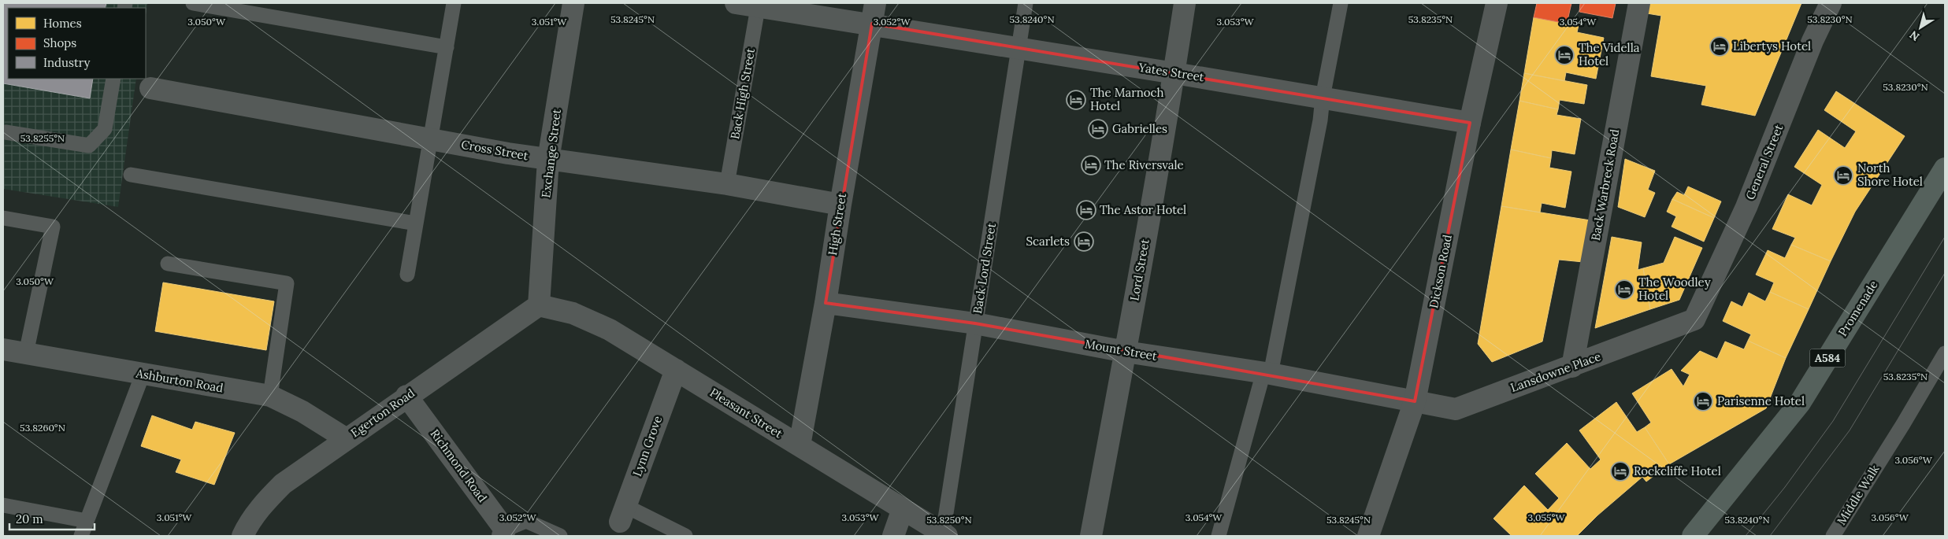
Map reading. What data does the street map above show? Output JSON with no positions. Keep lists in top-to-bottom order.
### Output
{
  "streets": {
    "main road": ["Promenade", "A584"],
    "street": [
      "Yates Street",
      "Cross Street",
      "Exchange Street",
      "General Street",
      "Back Warbreck Road",
      "High Street",
      "Lord Street",
      "Dickson Road",
      "Mount Street",
      "Lansdowne Place",
      "Ashburton Road",
      "Egerton Road",
      "Pleasant Street",
      "Lynn Grove",
      "Richmond Road"
    ],
    "lane": ["Back High Street", "Back Lord Street", "Middle Walk"]
  },
  "crossings": [
    ["Yates Street", "Back High Street"],
    ["Yates Street", "High Street"],
    ["Yates Street", "Back Lord Street"],
    ["Yates Street", "Lord Street"],
    ["Yates Street", "Dickson Road"],
    ["Back High Street", "Cross Street"],
    ["Cross Street", "Exchange Street"],
    ["Cross Street", "High Street"],
    ["Exchange Street", "Egerton Road"],
    ["Exchange Street", "Pleasant Street"],
    ["General Street", "Lansdowne Place"],
    ["Back Warbreck Road", "Lansdowne Place"],
    ["High Street", "Mount Street"],
    ["High Street", "Pleasant Street"],
    ["Back Lord Street", "Mount Street"],
    ["Back Lord Street", "Pleasant Street"],
    ["Lord Street", "Mount Street"],
    ["Dickson Road", "Mount Street"],
    ["Dickson Road", "Lansdowne Place"],
    ["Mount Street", "Lansdowne Place"],
    ["Ashburton Road", "Egerton Road"],
    ["Egerton Road", "Pleasant Street"],
    ["Egerton Road", "Richmond Road"],
    ["Pleasant Street", "Lynn Grove"]
  ],
  "places": {
    "hotel": [
      "Libertys Hotel",
      "The Vidella Hotel",
      "The Marnoch Hotel",
      "Gabrielles",
      "The Riversvale",
      "North Shore Hotel",
      "The Astor Hotel",
      "Scarlets",
      "The Woodley Hotel",
      "Parisenne Hotel",
      "Rockcliffe Hotel"
    ]
  },
  "legend": ["Homes", "Shops", "Industry"],
  "scale_bar": "20 m",
  "north": "bottom left",
  "coordinates": [
    "53.8245°N",
    "53.8240°N",
    "53.8235°N",
    "53.8230°N",
    "3.053°W",
    "3.050°W",
    "3.051°W",
    "3.052°W",
    "3.054°W",
    "53.8255°N",
    "53.8260°N",
    "3.056°W",
    "3.055°W",
    "53.8250°N"
  ]
}
